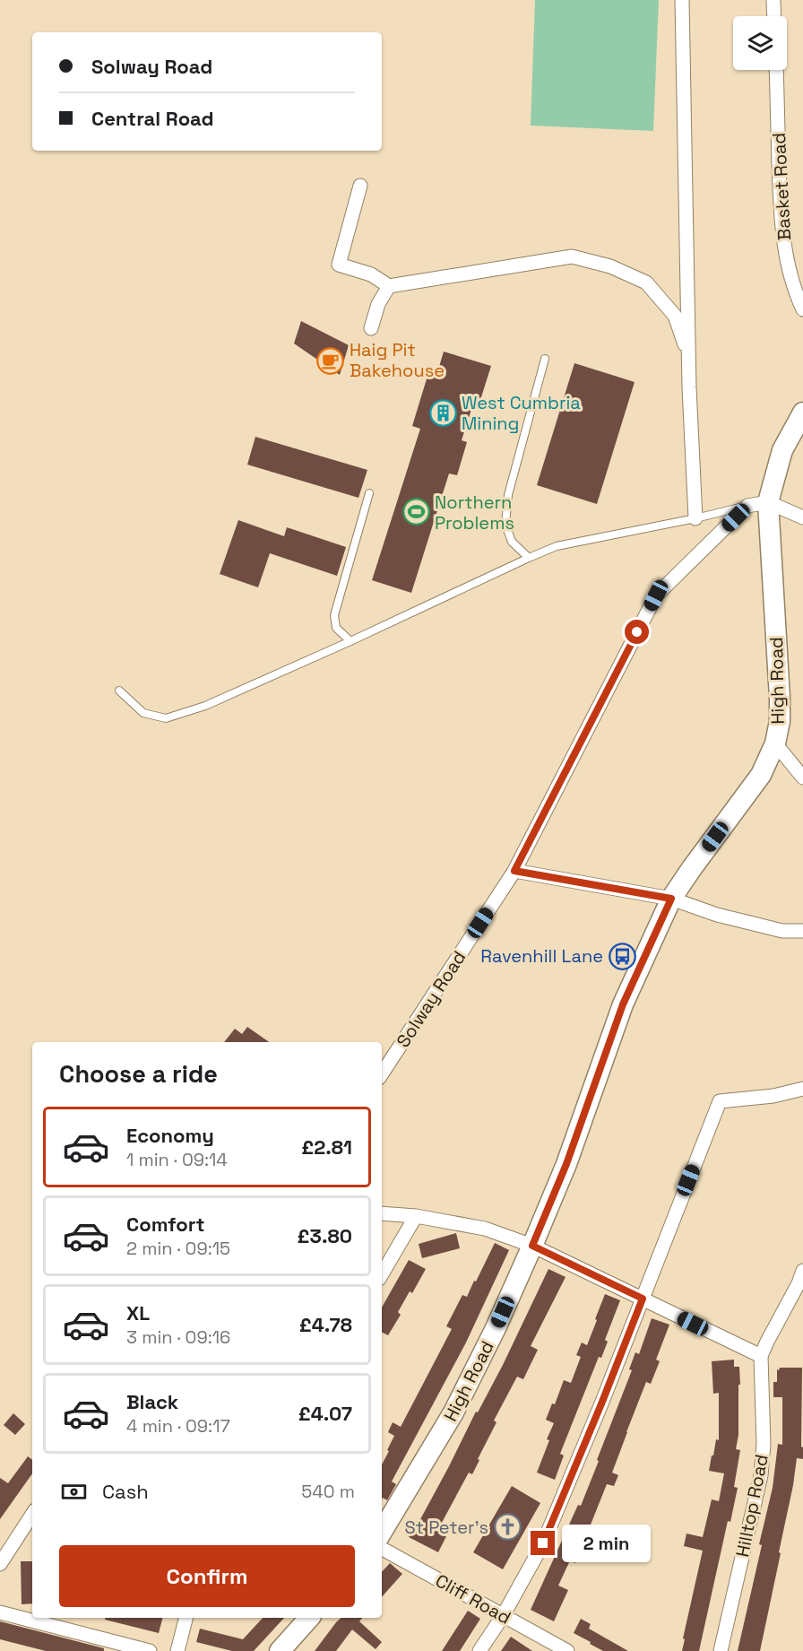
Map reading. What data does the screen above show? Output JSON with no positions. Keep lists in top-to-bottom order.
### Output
{
  "streets": {
    "street": [
      "Basket Road",
      "High Road",
      "Solway Road",
      "Hilltop Road",
      "Cliff Road"
    ]
  },
  "places": {
    "cafe": ["Haig Pit Bakehouse"],
    "building": ["West Cumbria Mining"],
    "sports": ["Northern Problems"],
    "bus stop": ["Ravenhill Lane"],
    "church": ["St Peter's"]
  },
  "page": {
    "banner": ["Solway Road", "Central Road"],
    "heading": "Choose a ride",
    "list": [
      {
        "name": "Economy",
        "note": "1 min · 09:14",
        "value": "£2.81"
      },
      {
        "name": "Comfort",
        "note": "2 min · 09:15",
        "value": "£3.80"
      },
      {
        "name": "XL",
        "note": "3 min · 09:16",
        "value": "£4.78"
      },
      {
        "name": "Black",
        "note": "4 min · 09:17",
        "value": "£4.07"
      }
    ],
    "pay": ["Cash", "540 m"],
    "bubble": "2 min",
    "buttons": "Confirm"
  }
}
